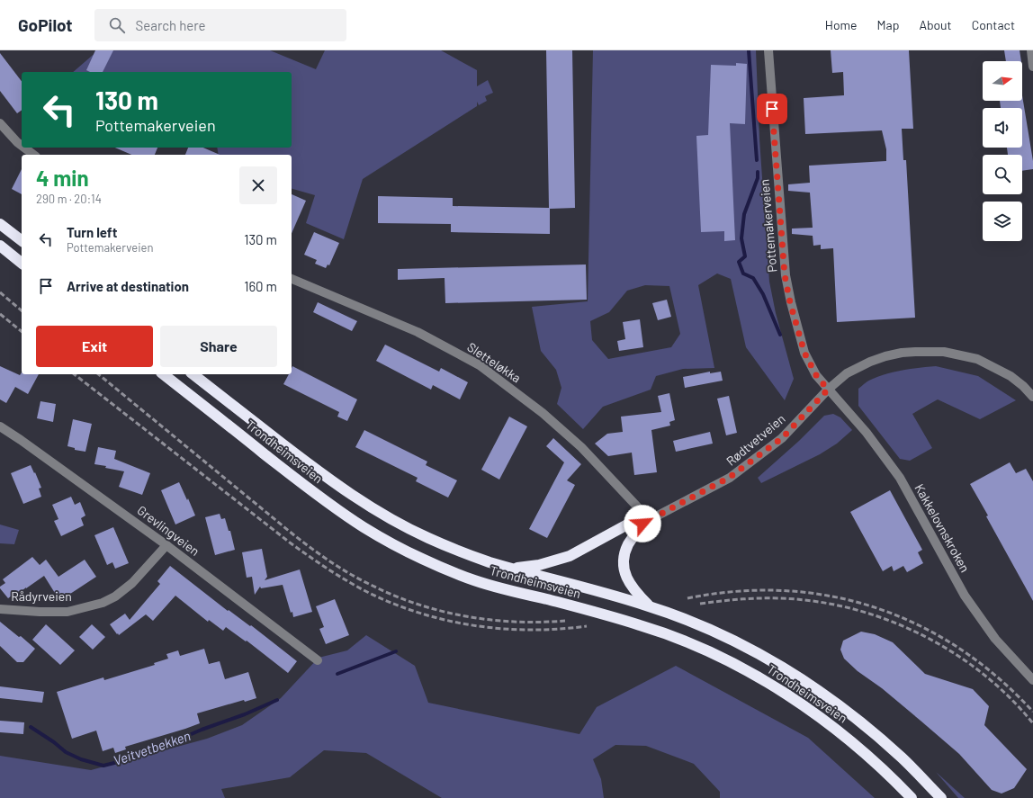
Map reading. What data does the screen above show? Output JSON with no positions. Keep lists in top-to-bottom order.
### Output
{
  "streets": {
    "highway": ["Trondheimsveien"],
    "street": [
      "Pottemakerveien",
      "Sletteløkka",
      "Rødtvetveien",
      "Kakkelovnskroken",
      "Grevlingveien",
      "Rådyrveien"
    ]
  },
  "crossings": [
    ["Pottemakerveien", "Rødtvetveien"],
    ["Pottemakerveien", "Kakkelovnskroken"],
    ["Sletteløkka", "Rødtvetveien"],
    ["Rødtvetveien", "Kakkelovnskroken"],
    ["Grevlingveien", "Rådyrveien"]
  ],
  "water": ["Veitvetbekken"],
  "north": "right",
  "page": {
    "header": "GoPilot",
    "search": "Search here",
    "nav": [
      "Home",
      "Map",
      "About",
      "Contact"
    ],
    "turn": ["130 m", "Pottemakerveien"],
    "heading": ["4 min", "290 m · 20:14"],
    "list": [
      {
        "name": "Turn left",
        "note": "Pottemakerveien",
        "value": "130 m"
      },
      {
        "name": "Arrive at destination",
        "value": "160 m"
      }
    ],
    "buttons": ["Exit", "Share"]
  }
}
